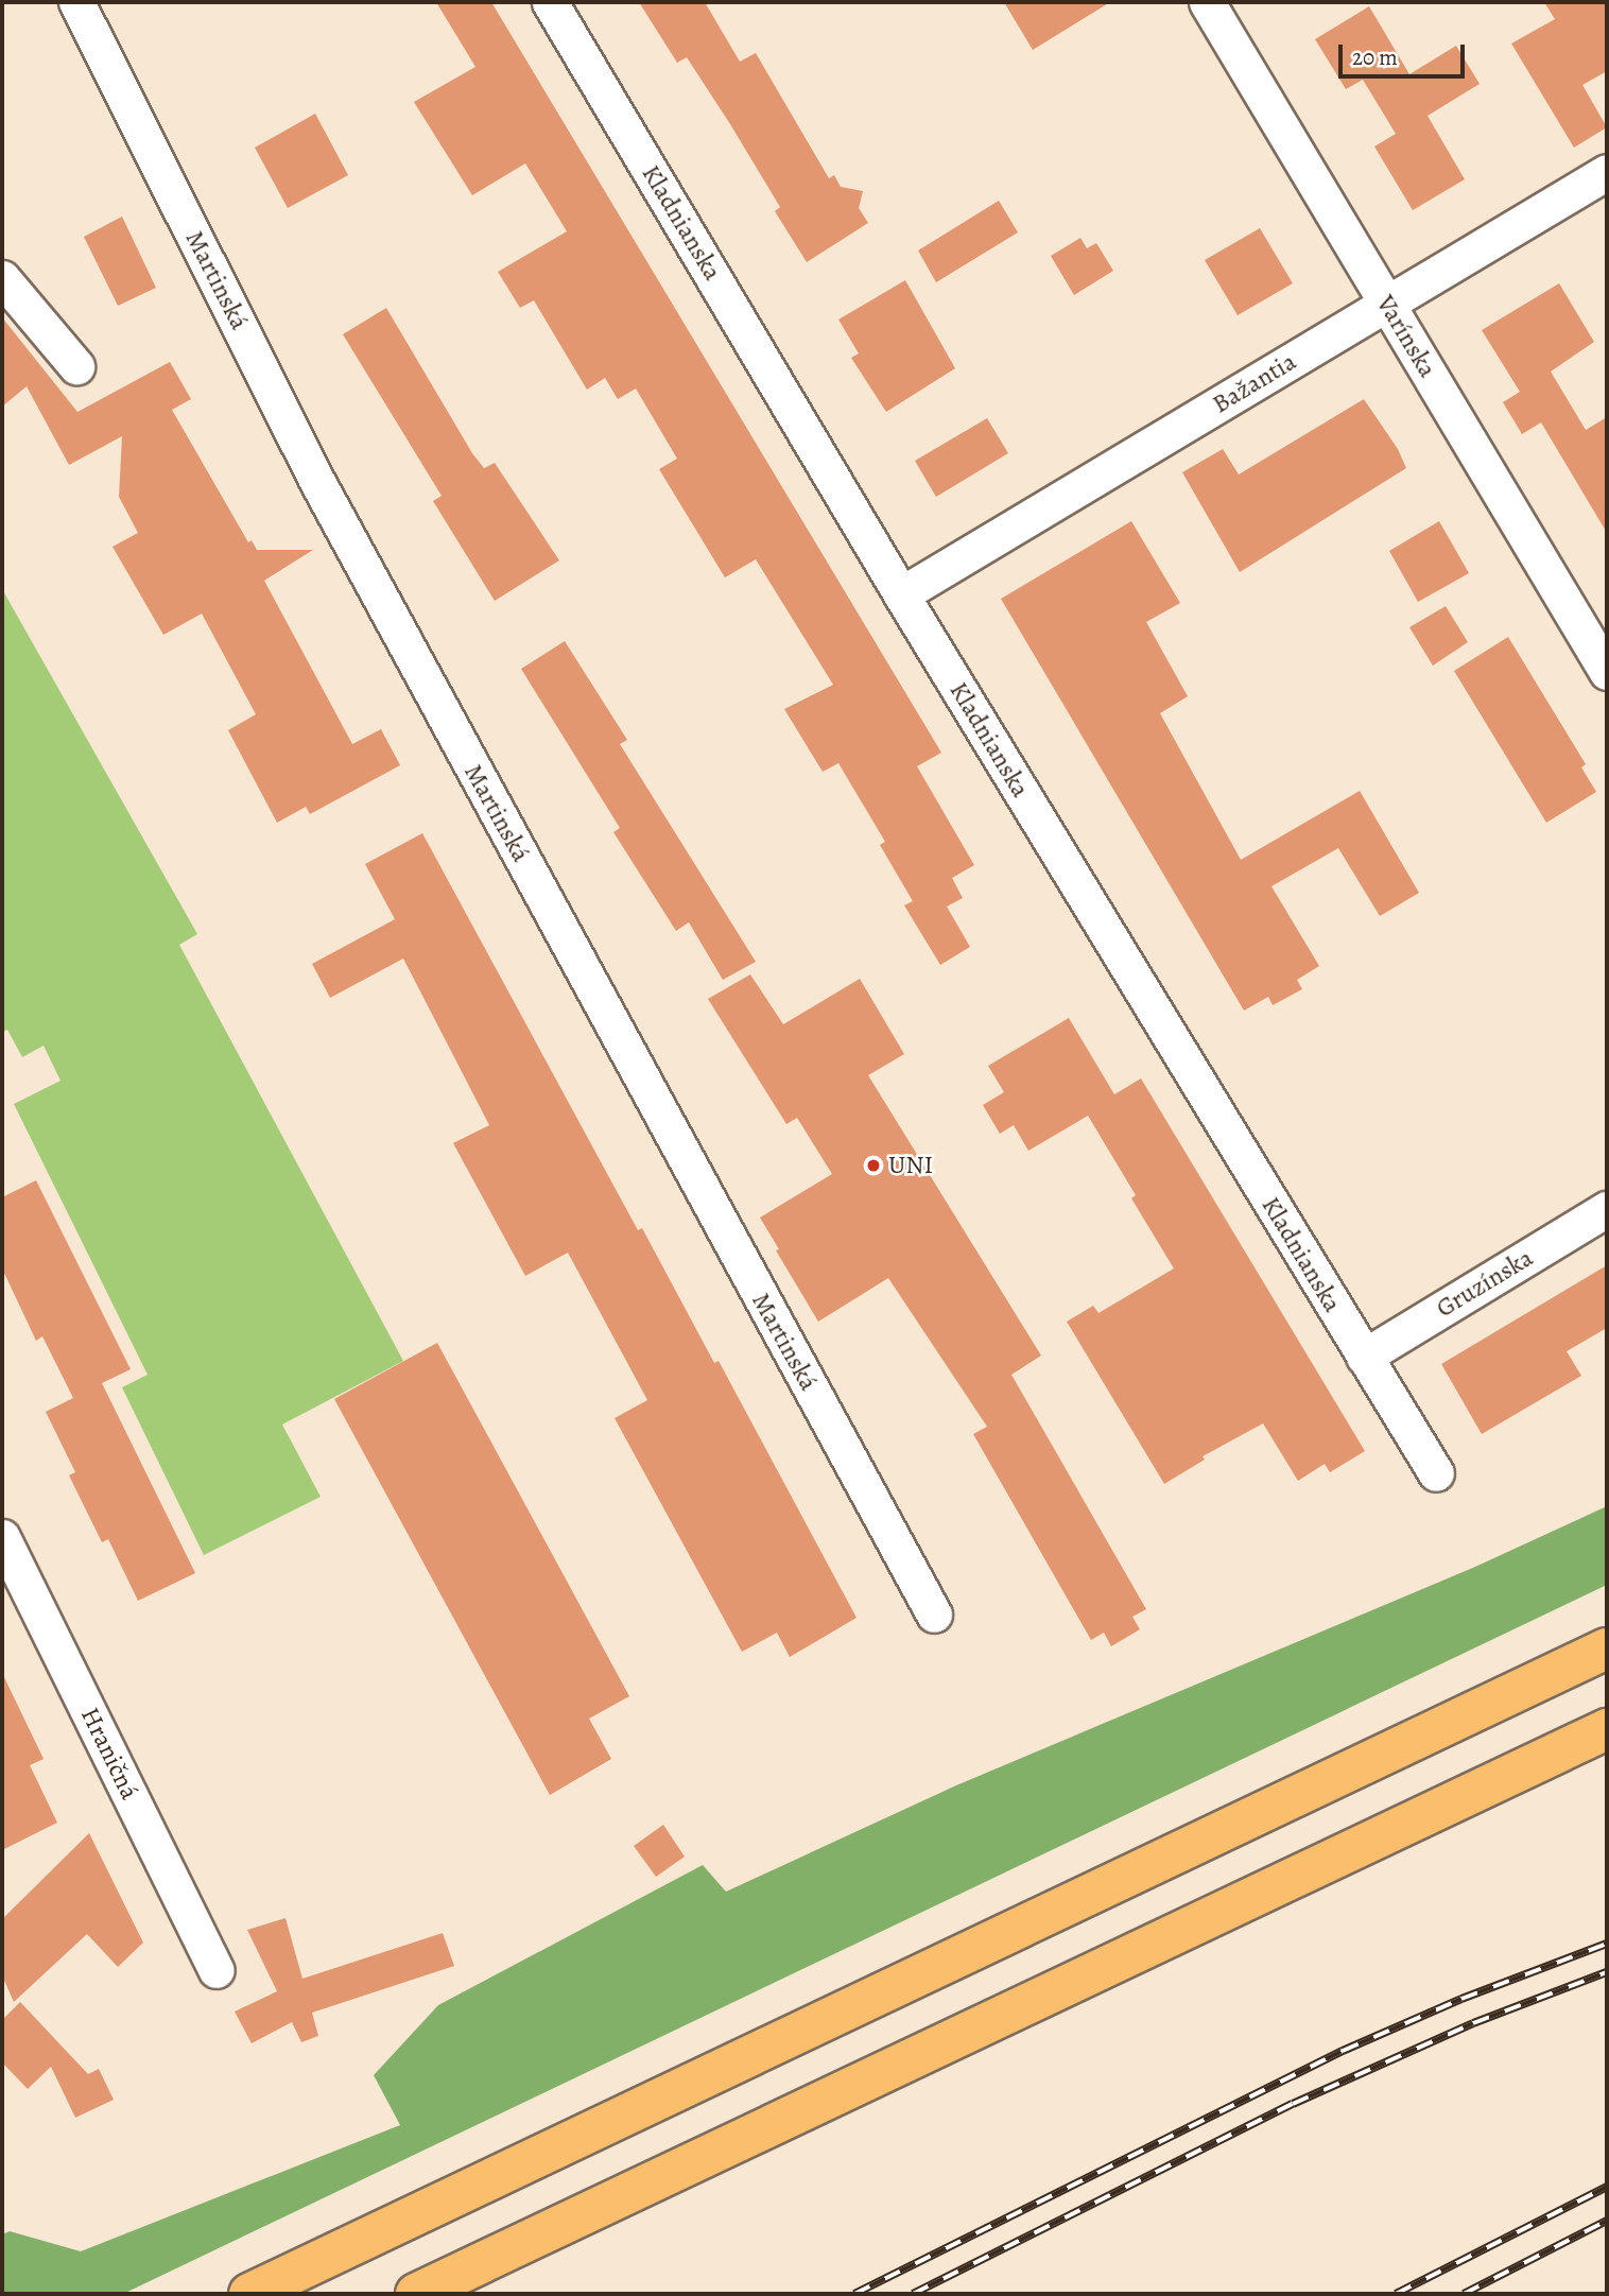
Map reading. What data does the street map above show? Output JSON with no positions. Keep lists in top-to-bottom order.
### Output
{
  "streets": {
    "street": [
      "Kladnianska",
      "Martinská",
      "Varínska",
      "Bažantia",
      "Gruzínska",
      "Hraničná"
    ]
  },
  "crossings": [
    ["Kladnianska", "Bažantia"],
    ["Kladnianska", "Gruzínska"],
    ["Varínska", "Bažantia"]
  ],
  "places": ["UNI"],
  "scale_bar": "20 m"
}
